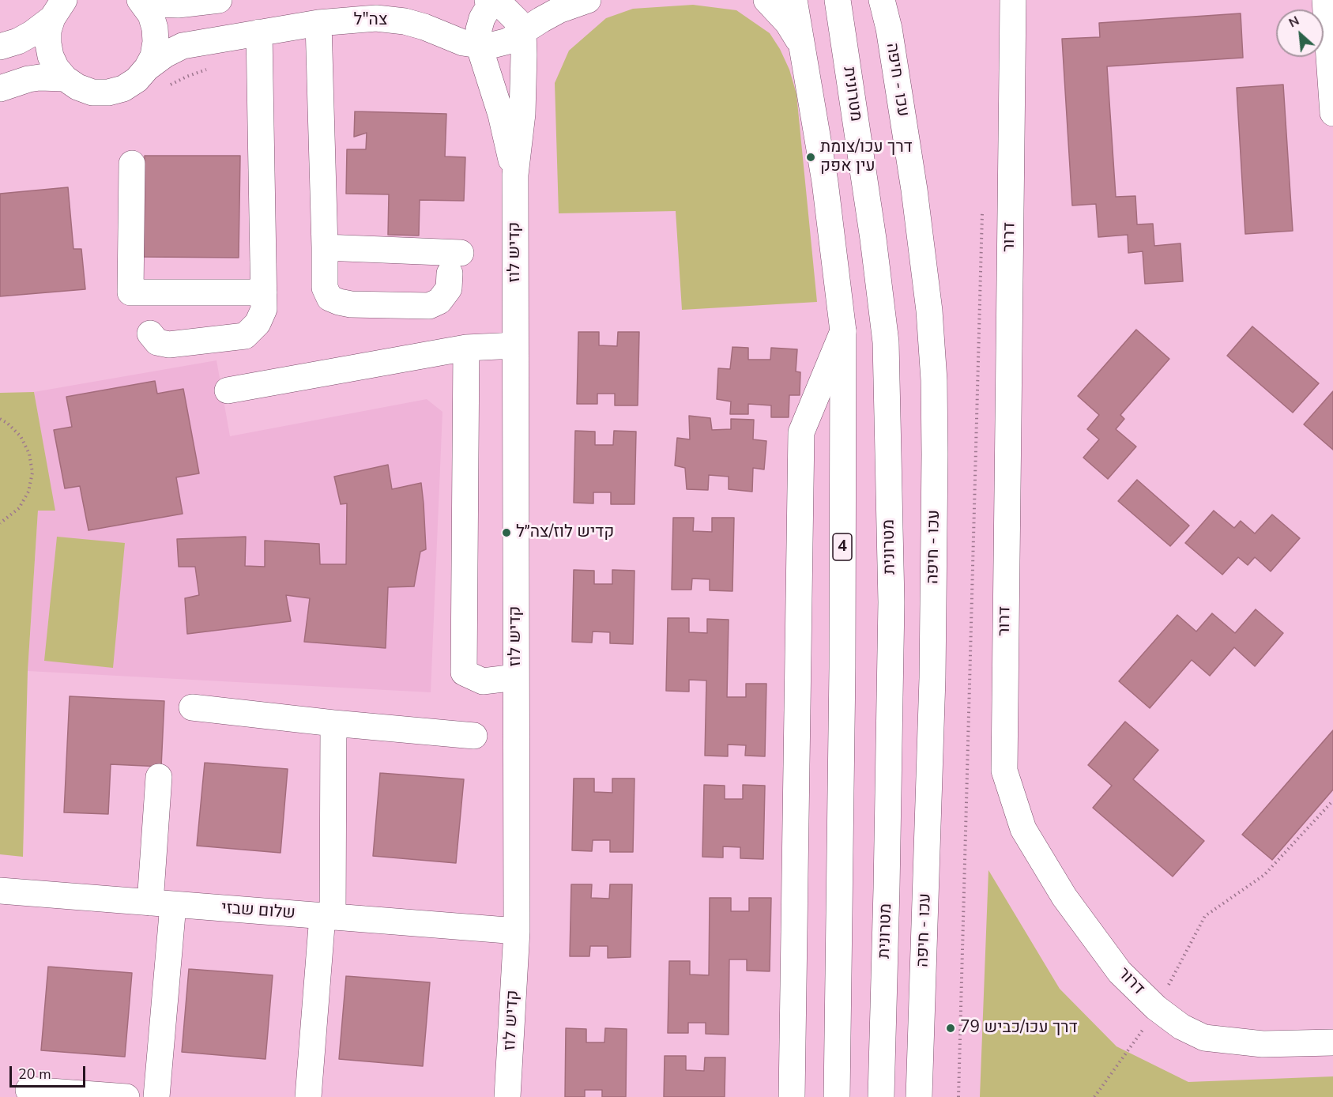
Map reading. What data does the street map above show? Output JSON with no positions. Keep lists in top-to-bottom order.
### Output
{
  "streets": {
    "main road": [
      "צה\"ל",
      "עכו - חיפה",
      "מטרונית",
      "דרור",
      "קדיש לוז",
      "4",
      "שלום שבזי"
    ]
  },
  "crossings": [
    ["צה\"ל", "קדיש לוז"],
    ["קדיש לוז", "שלום שבזי"]
  ],
  "places": ["דרך עכו/צומת עין אפק", "קדיש לוז/צה״ל", "דרך עכו/כביש 79"],
  "scale_bar": "20 m",
  "north": "top left"
}
